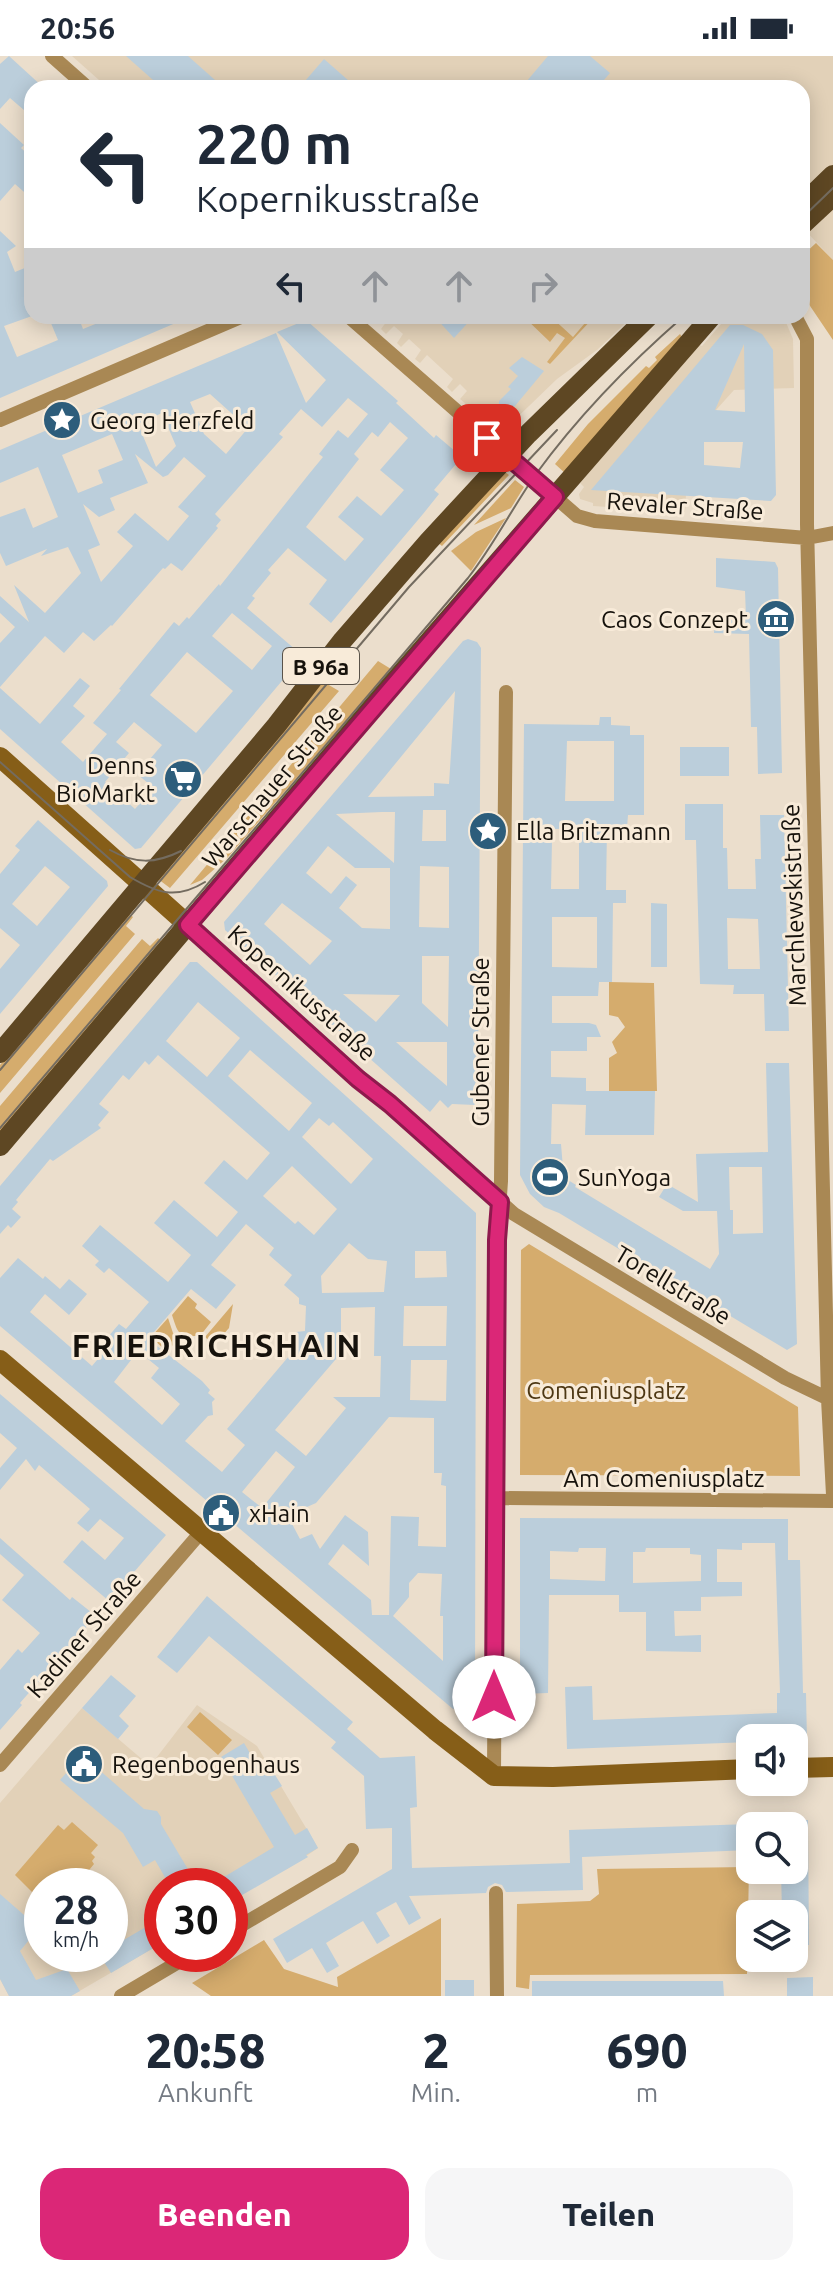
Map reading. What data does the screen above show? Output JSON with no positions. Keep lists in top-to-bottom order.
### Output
{
  "streets": {
    "main road": ["B 96a", "Warschauer Straße"],
    "street": [
      "Revaler Straße",
      "Marchlewskistraße",
      "Kopernikusstraße",
      "Gubener Straße",
      "Torellstraße",
      "Am Comeniusplatz",
      "Kadiner Straße"
    ]
  },
  "crossings": [
    ["Revaler Straße", "Warschauer Straße"],
    ["Revaler Straße", "Marchlewskistraße"],
    ["Warschauer Straße", "Kopernikusstraße"],
    ["Marchlewskistraße", "Torellstraße"],
    ["Marchlewskistraße", "Am Comeniusplatz"],
    ["Kopernikusstraße", "Gubener Straße"],
    ["Kopernikusstraße", "Torellstraße"],
    ["Gubener Straße", "Torellstraße"],
    ["Gubener Straße", "Am Comeniusplatz"]
  ],
  "districts": ["FRIEDRICHSHAIN"],
  "parks": ["Comeniusplatz"],
  "places": {
    "place": ["Georg Herzfeld", "Ella Britzmann"],
    "museum": ["Caos Conzept"],
    "supermarket": ["Denns BioMarkt"],
    "sports": ["SunYoga"],
    "public building": ["xHain", "Regenbogenhaus"]
  },
  "page": {
    "status": "20:56",
    "turn": ["220 m", "Kopernikusstraße"],
    "speed": "28 km/h",
    "limit": "30",
    "eta": [
      "20:58",
      "Ankunft",
      "2",
      "Min.",
      "690",
      "m"
    ],
    "buttons": ["Beenden", "Teilen"]
  }
}
